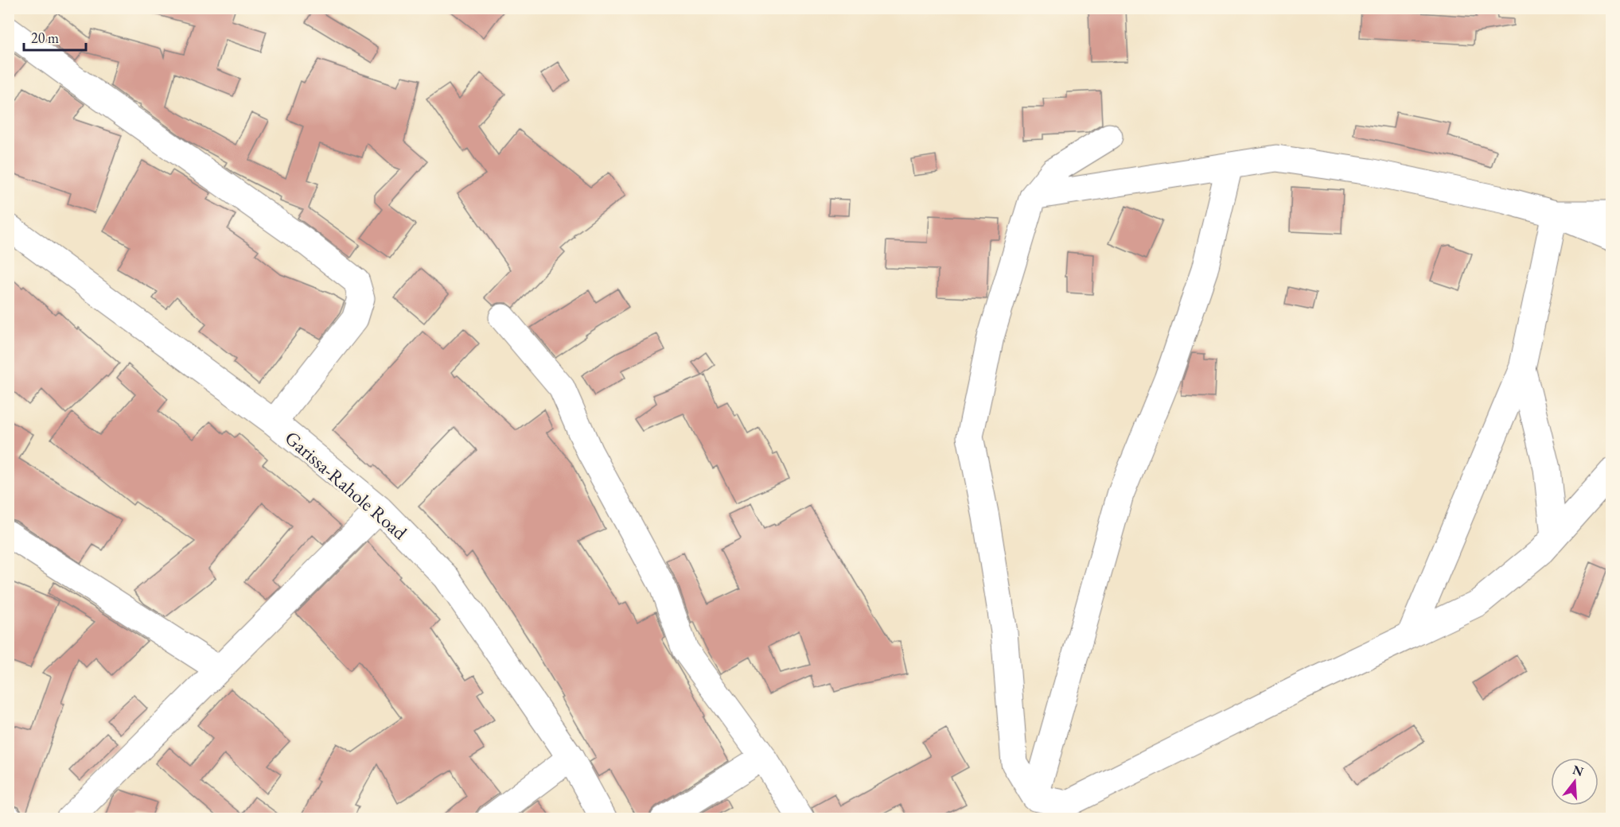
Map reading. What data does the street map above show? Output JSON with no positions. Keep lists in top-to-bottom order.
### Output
{
  "streets": {
    "street": ["Garissa-Rahole Road"]
  },
  "scale_bar": "20 m",
  "north": "top"
}
